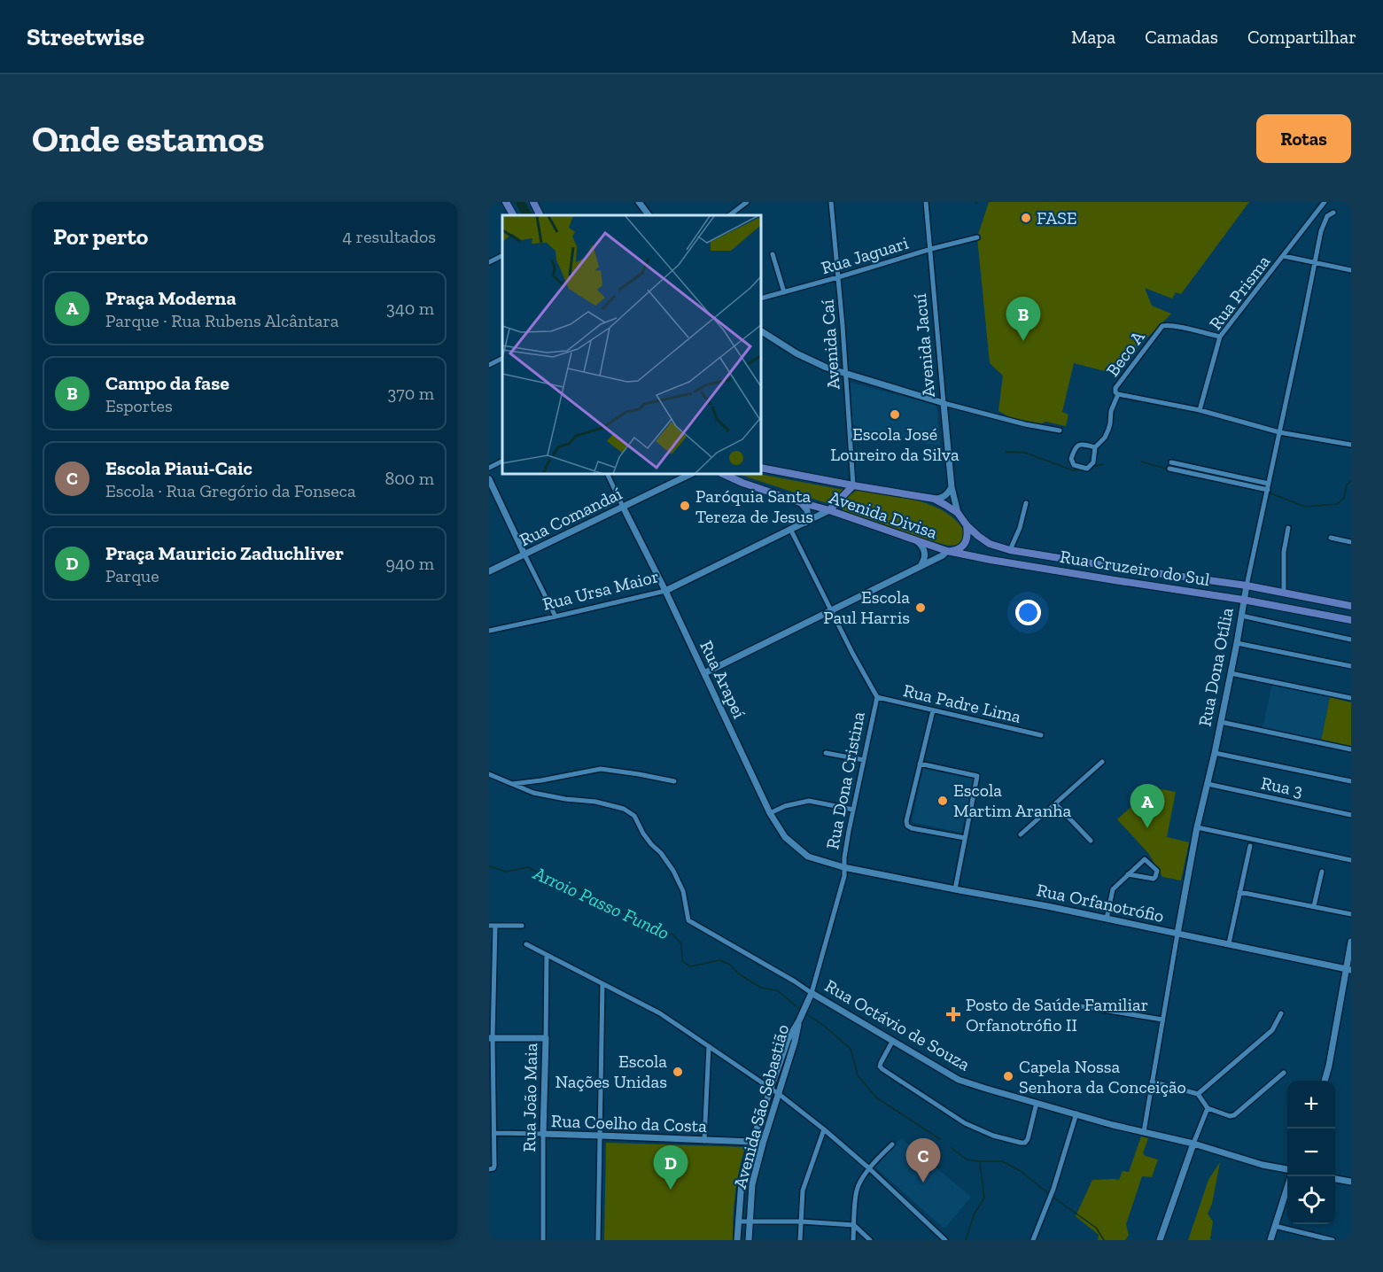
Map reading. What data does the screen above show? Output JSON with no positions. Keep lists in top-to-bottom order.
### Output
{
  "streets": {
    "main road": ["Avenida Divisa", "Rua Cruzeiro do Sul"],
    "street": [
      "Rua Jaguari",
      "Rua Prisma",
      "Avenida Caí",
      "Avenida Jacuí",
      "Beco A",
      "Rua Comandaí",
      "Rua Ursa Maior",
      "Rua Dona Otília",
      "Rua Arapeí",
      "Rua Padre Lima",
      "Rua Dona Cristina",
      "Rua 3",
      "Rua Orfanotrófio",
      "Rua Octávio de Souza",
      "Rua João Maia",
      "Avenida São Sebastião",
      "Rua Coelho da Costa"
    ]
  },
  "crossings": [
    ["Rua Jaguari", "Avenida Caí"],
    ["Rua Jaguari", "Avenida Jacuí"],
    ["Rua Prisma", "Beco A"],
    ["Avenida Caí", "Avenida Divisa"],
    ["Avenida Jacuí", "Avenida Divisa"],
    ["Avenida Divisa", "Rua Cruzeiro do Sul"],
    ["Avenida Divisa", "Rua Ursa Maior"],
    ["Rua Comandaí", "Rua Arapeí"],
    ["Rua Cruzeiro do Sul", "Rua Dona Otília"],
    ["Rua Ursa Maior", "Rua Arapeí"],
    ["Rua Ursa Maior", "Rua Dona Cristina"],
    ["Rua Dona Otília", "Rua 3"],
    ["Rua Dona Otília", "Rua Orfanotrófio"],
    ["Rua Dona Otília", "Rua Octávio de Souza"],
    ["Rua Arapeí", "Rua Dona Cristina"],
    ["Rua Arapeí", "Rua Orfanotrófio"],
    ["Rua Padre Lima", "Rua Dona Cristina"],
    ["Rua Dona Cristina", "Rua Orfanotrófio"],
    ["Rua Dona Cristina", "Rua Octávio de Souza"],
    ["Rua Dona Cristina", "Avenida São Sebastião"],
    ["Rua João Maia", "Rua Coelho da Costa"],
    ["Avenida São Sebastião", "Rua Coelho da Costa"]
  ],
  "water": ["Arroio Passo Fundo"],
  "places": {
    "other": [
      "FASE",
      "Escola José Loureiro da Silva",
      "Paróquia Santa Tereza de Jesus",
      "Escola Paul Harris",
      "Escola Martim Aranha",
      "Escola Nações Unidas",
      "Capela Nossa Senhora da Conceição"
    ],
    "health": ["Posto de Saúde Familiar Orfanotrófio II"]
  },
  "page": {
    "header": "Streetwise",
    "nav": ["Mapa", "Camadas", "Compartilhar"],
    "buttons": "Rotas",
    "title": "Onde estamos",
    "heading": ["Por perto", "4 resultados"],
    "list": [
      {
        "mark": "A",
        "name": "Praça Moderna",
        "note": "Parque · Rua Rubens Alcântara",
        "value": "340 m"
      },
      {
        "mark": "B",
        "name": "Campo da fase",
        "note": "Esportes",
        "value": "370 m"
      },
      {
        "mark": "C",
        "name": "Escola Piaui-Caic",
        "note": "Escola · Rua Gregório da Fonseca",
        "value": "800 m"
      },
      {
        "mark": "D",
        "name": "Praça Mauricio Zaduchliver",
        "note": "Parque",
        "value": "940 m"
      }
    ],
    "pins": [
      "B",
      "A",
      "C",
      "D"
    ],
    "map_buttons": ["+", "−"]
  }
}
